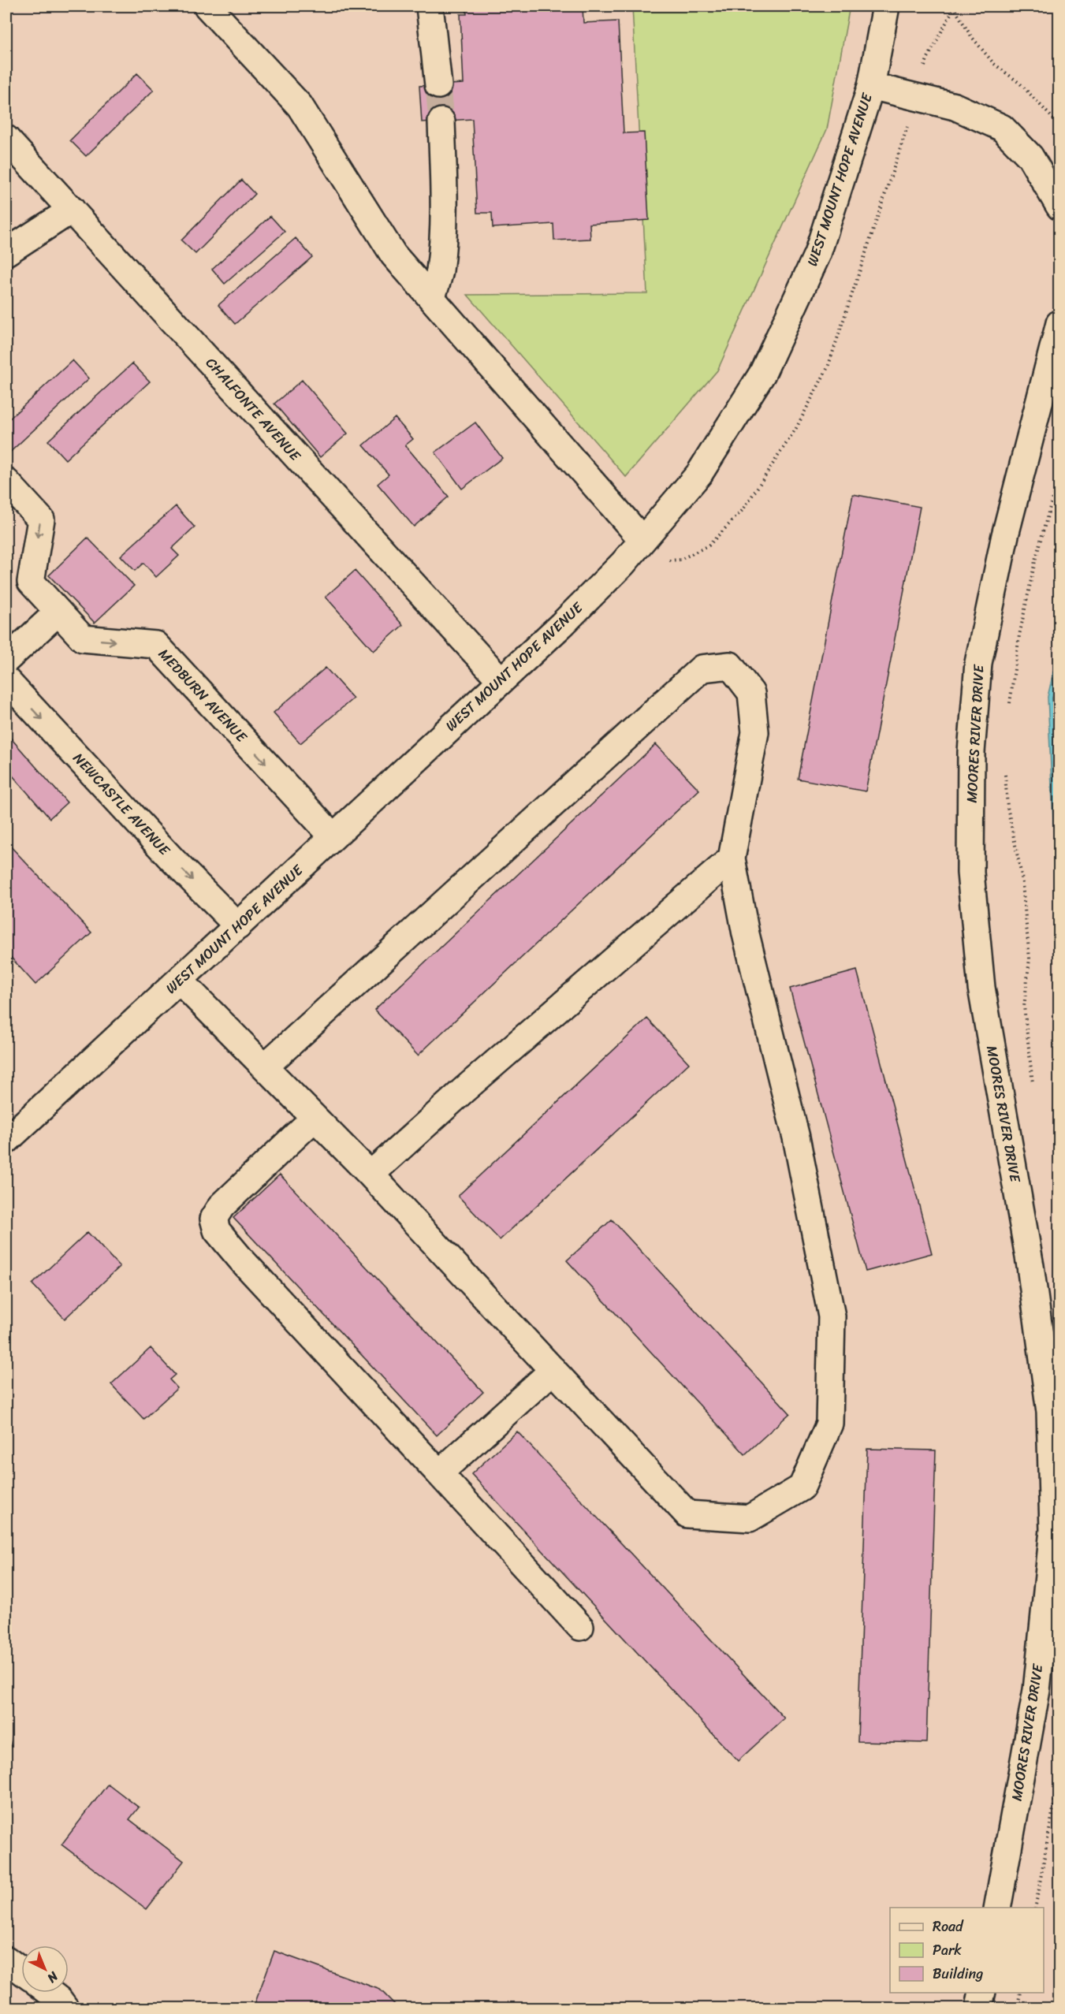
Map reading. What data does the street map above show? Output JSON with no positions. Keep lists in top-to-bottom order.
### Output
{
  "streets": {
    "street": [
      "WEST MOUNT HOPE AVENUE",
      "CHALFONTE AVENUE",
      "MEDBURN AVENUE",
      "MOORES RIVER DRIVE",
      "NEWCASTLE AVENUE"
    ]
  },
  "crossings": [
    ["WEST MOUNT HOPE AVENUE", "CHALFONTE AVENUE"],
    ["WEST MOUNT HOPE AVENUE", "MEDBURN AVENUE"],
    ["WEST MOUNT HOPE AVENUE", "NEWCASTLE AVENUE"]
  ],
  "one_way": ["MEDBURN AVENUE", "NEWCASTLE AVENUE"],
  "legend": ["Road", "Park", "Building"],
  "north": "bottom right"
}
